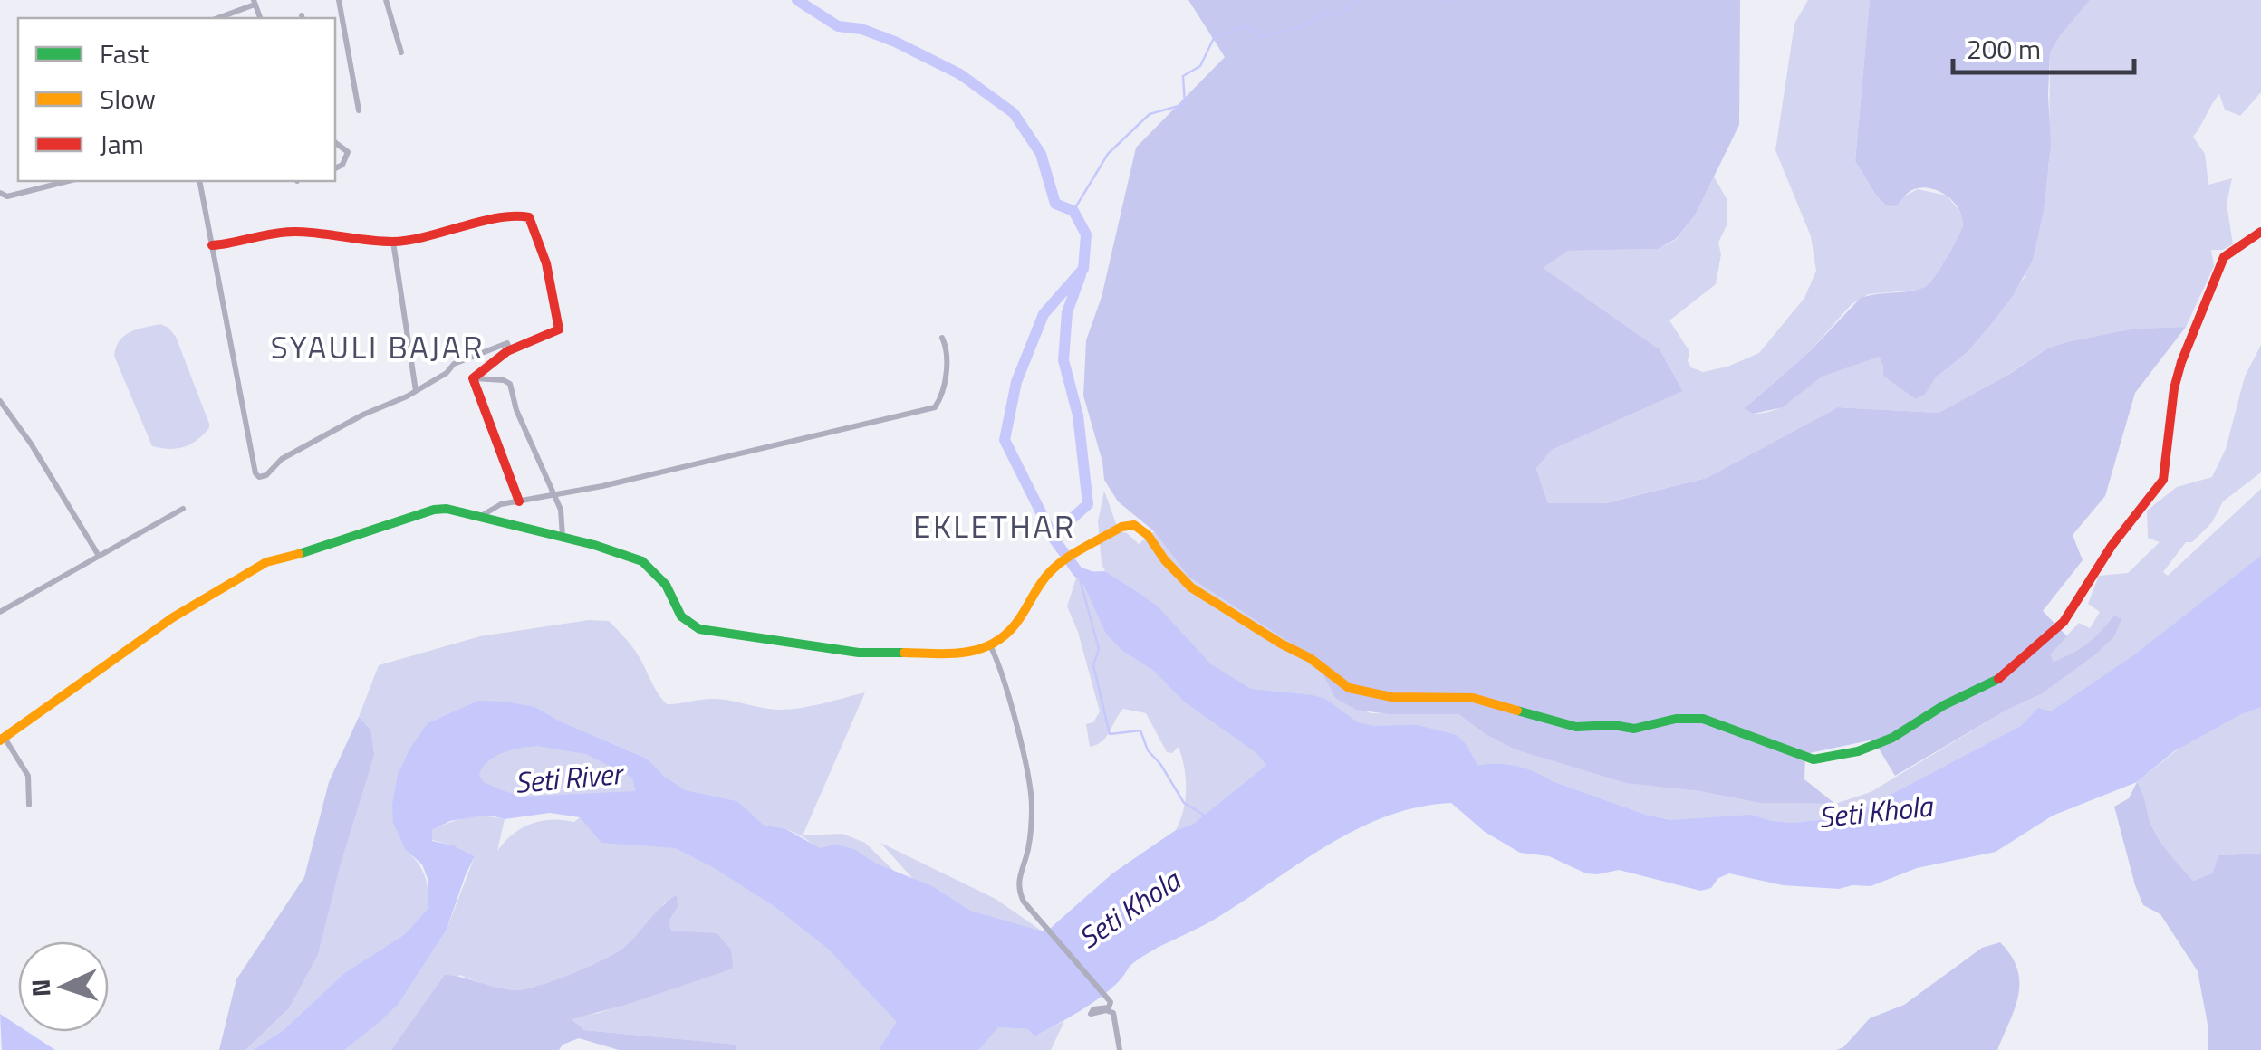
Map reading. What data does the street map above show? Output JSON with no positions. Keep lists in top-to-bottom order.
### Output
{
  "districts": ["SYAULI BAJAR", "EKLETHAR"],
  "water": ["Seti River", "Seti Khola"],
  "legend": ["Fast", "Slow", "Jam"],
  "scale_bar": "200 m",
  "north": "left"
}
